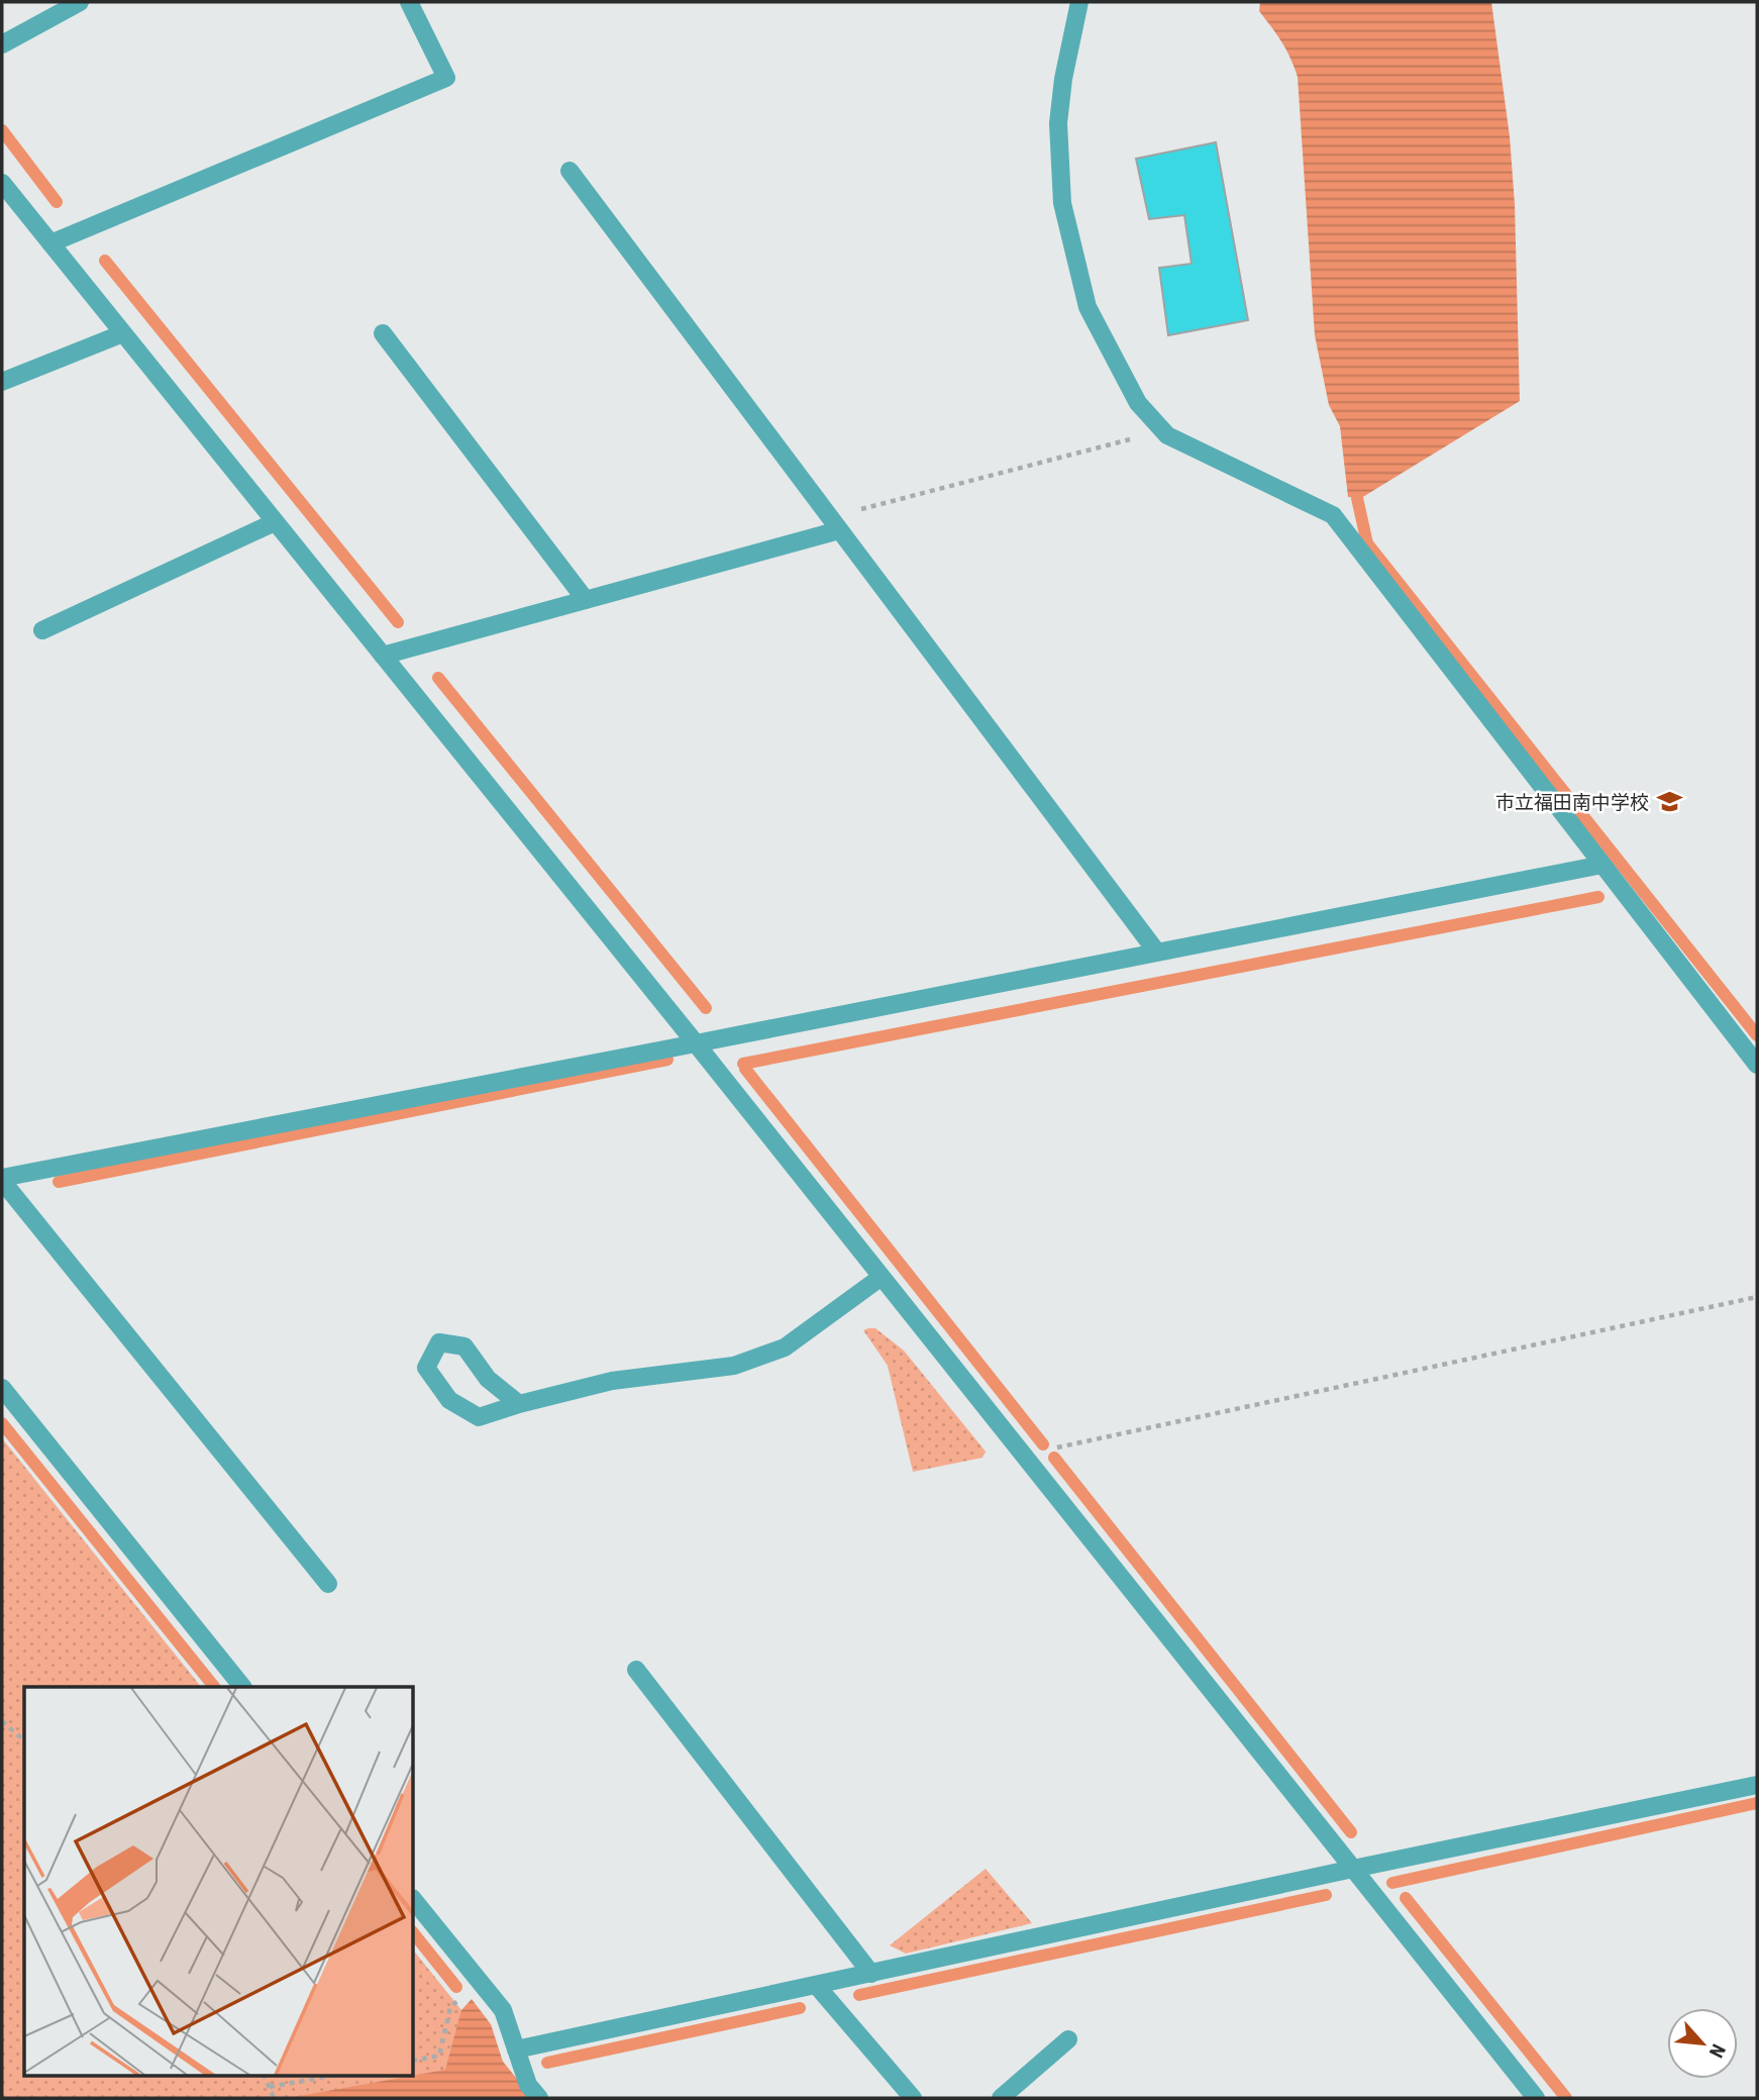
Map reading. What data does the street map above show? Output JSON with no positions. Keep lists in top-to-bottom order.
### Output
{
  "places": {
    "school or university": ["市立福田南中学校"]
  },
  "north": "bottom right"
}
